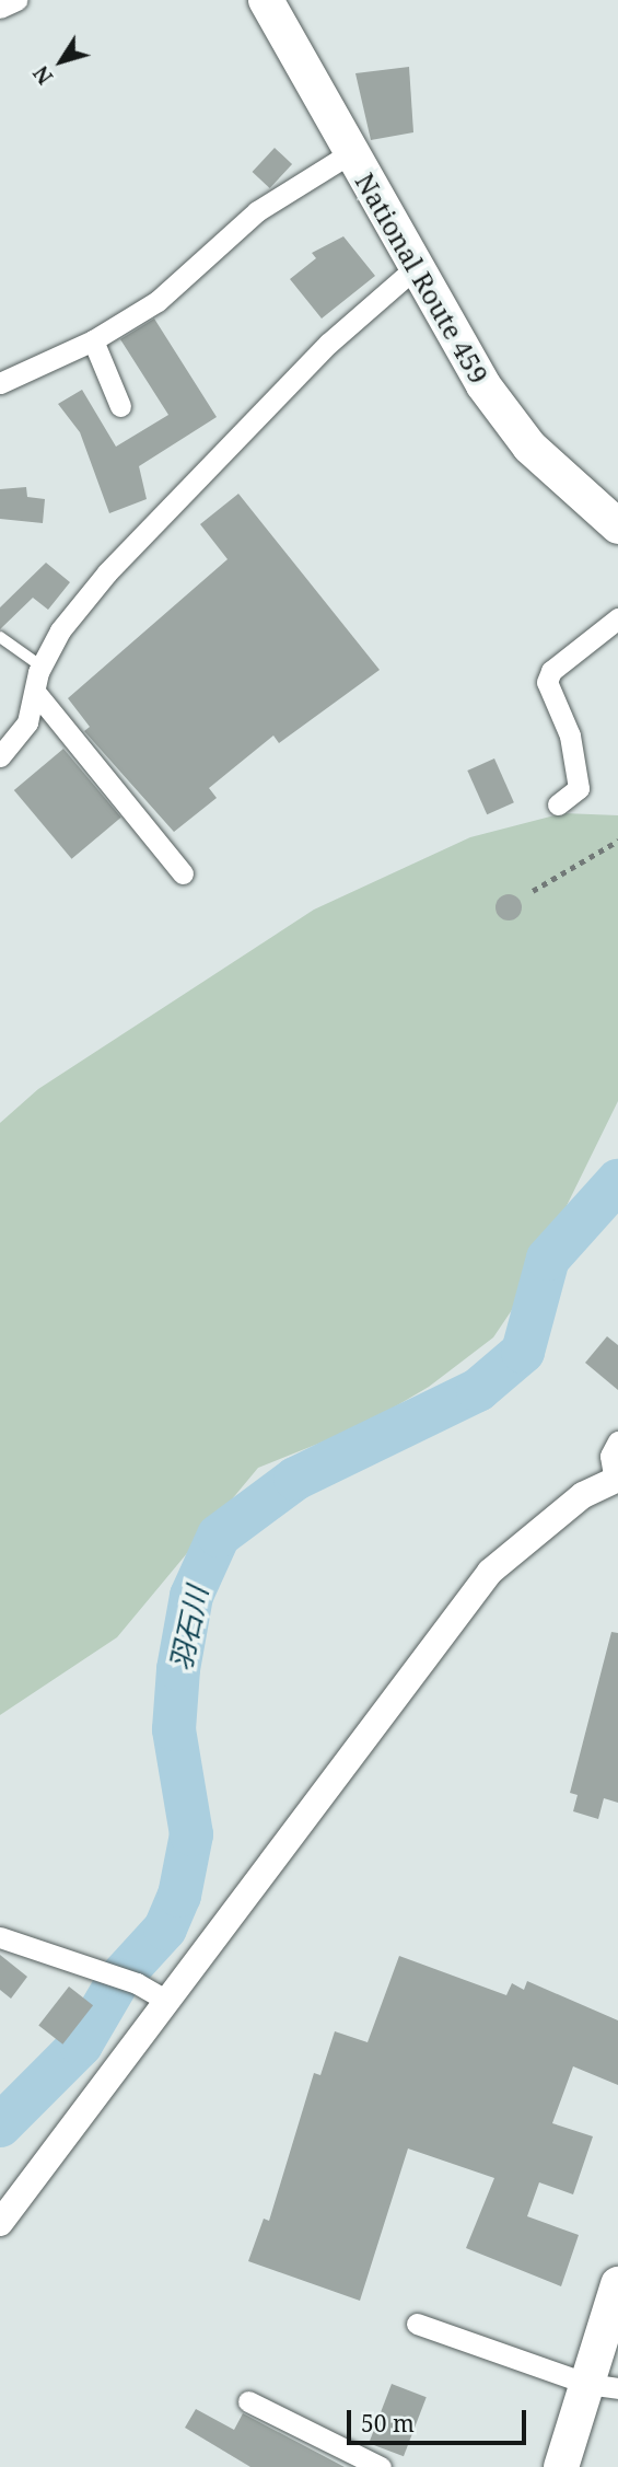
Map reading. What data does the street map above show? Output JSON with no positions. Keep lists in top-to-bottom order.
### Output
{
  "streets": {
    "highway": ["National Route 459"]
  },
  "water": ["羽石川"],
  "scale_bar": "50 m",
  "north": "bottom left"
}
